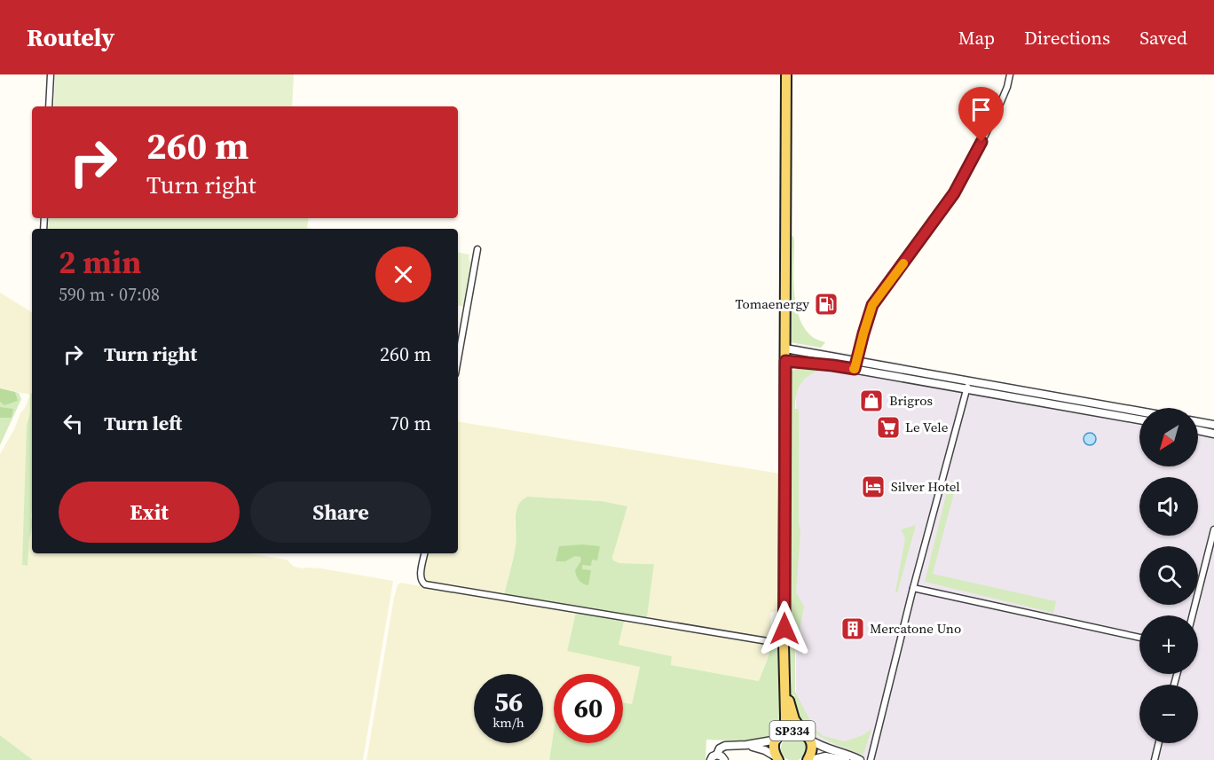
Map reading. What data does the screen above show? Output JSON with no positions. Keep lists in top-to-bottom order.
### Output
{
  "streets": {
    "main road": ["SP334"]
  },
  "places": {
    "fuel station": ["Tomaenergy"],
    "shop": ["Brigros"],
    "supermarket": ["Le Vele"],
    "hotel": ["Silver Hotel"],
    "building": ["Mercatone Uno"]
  },
  "north": "bottom left",
  "page": {
    "header": "Routely",
    "nav": ["Map", "Directions", "Saved"],
    "turn": ["260 m", "Turn right"],
    "heading": ["2 min", "590 m · 07:08"],
    "list": [
      {
        "name": "Turn right",
        "value": "260 m"
      },
      {
        "name": "Turn left",
        "value": "70 m"
      }
    ],
    "map_buttons": ["+", "−"],
    "buttons": ["Exit", "Share"],
    "speed": "56 km/h",
    "limit": "60"
  }
}
